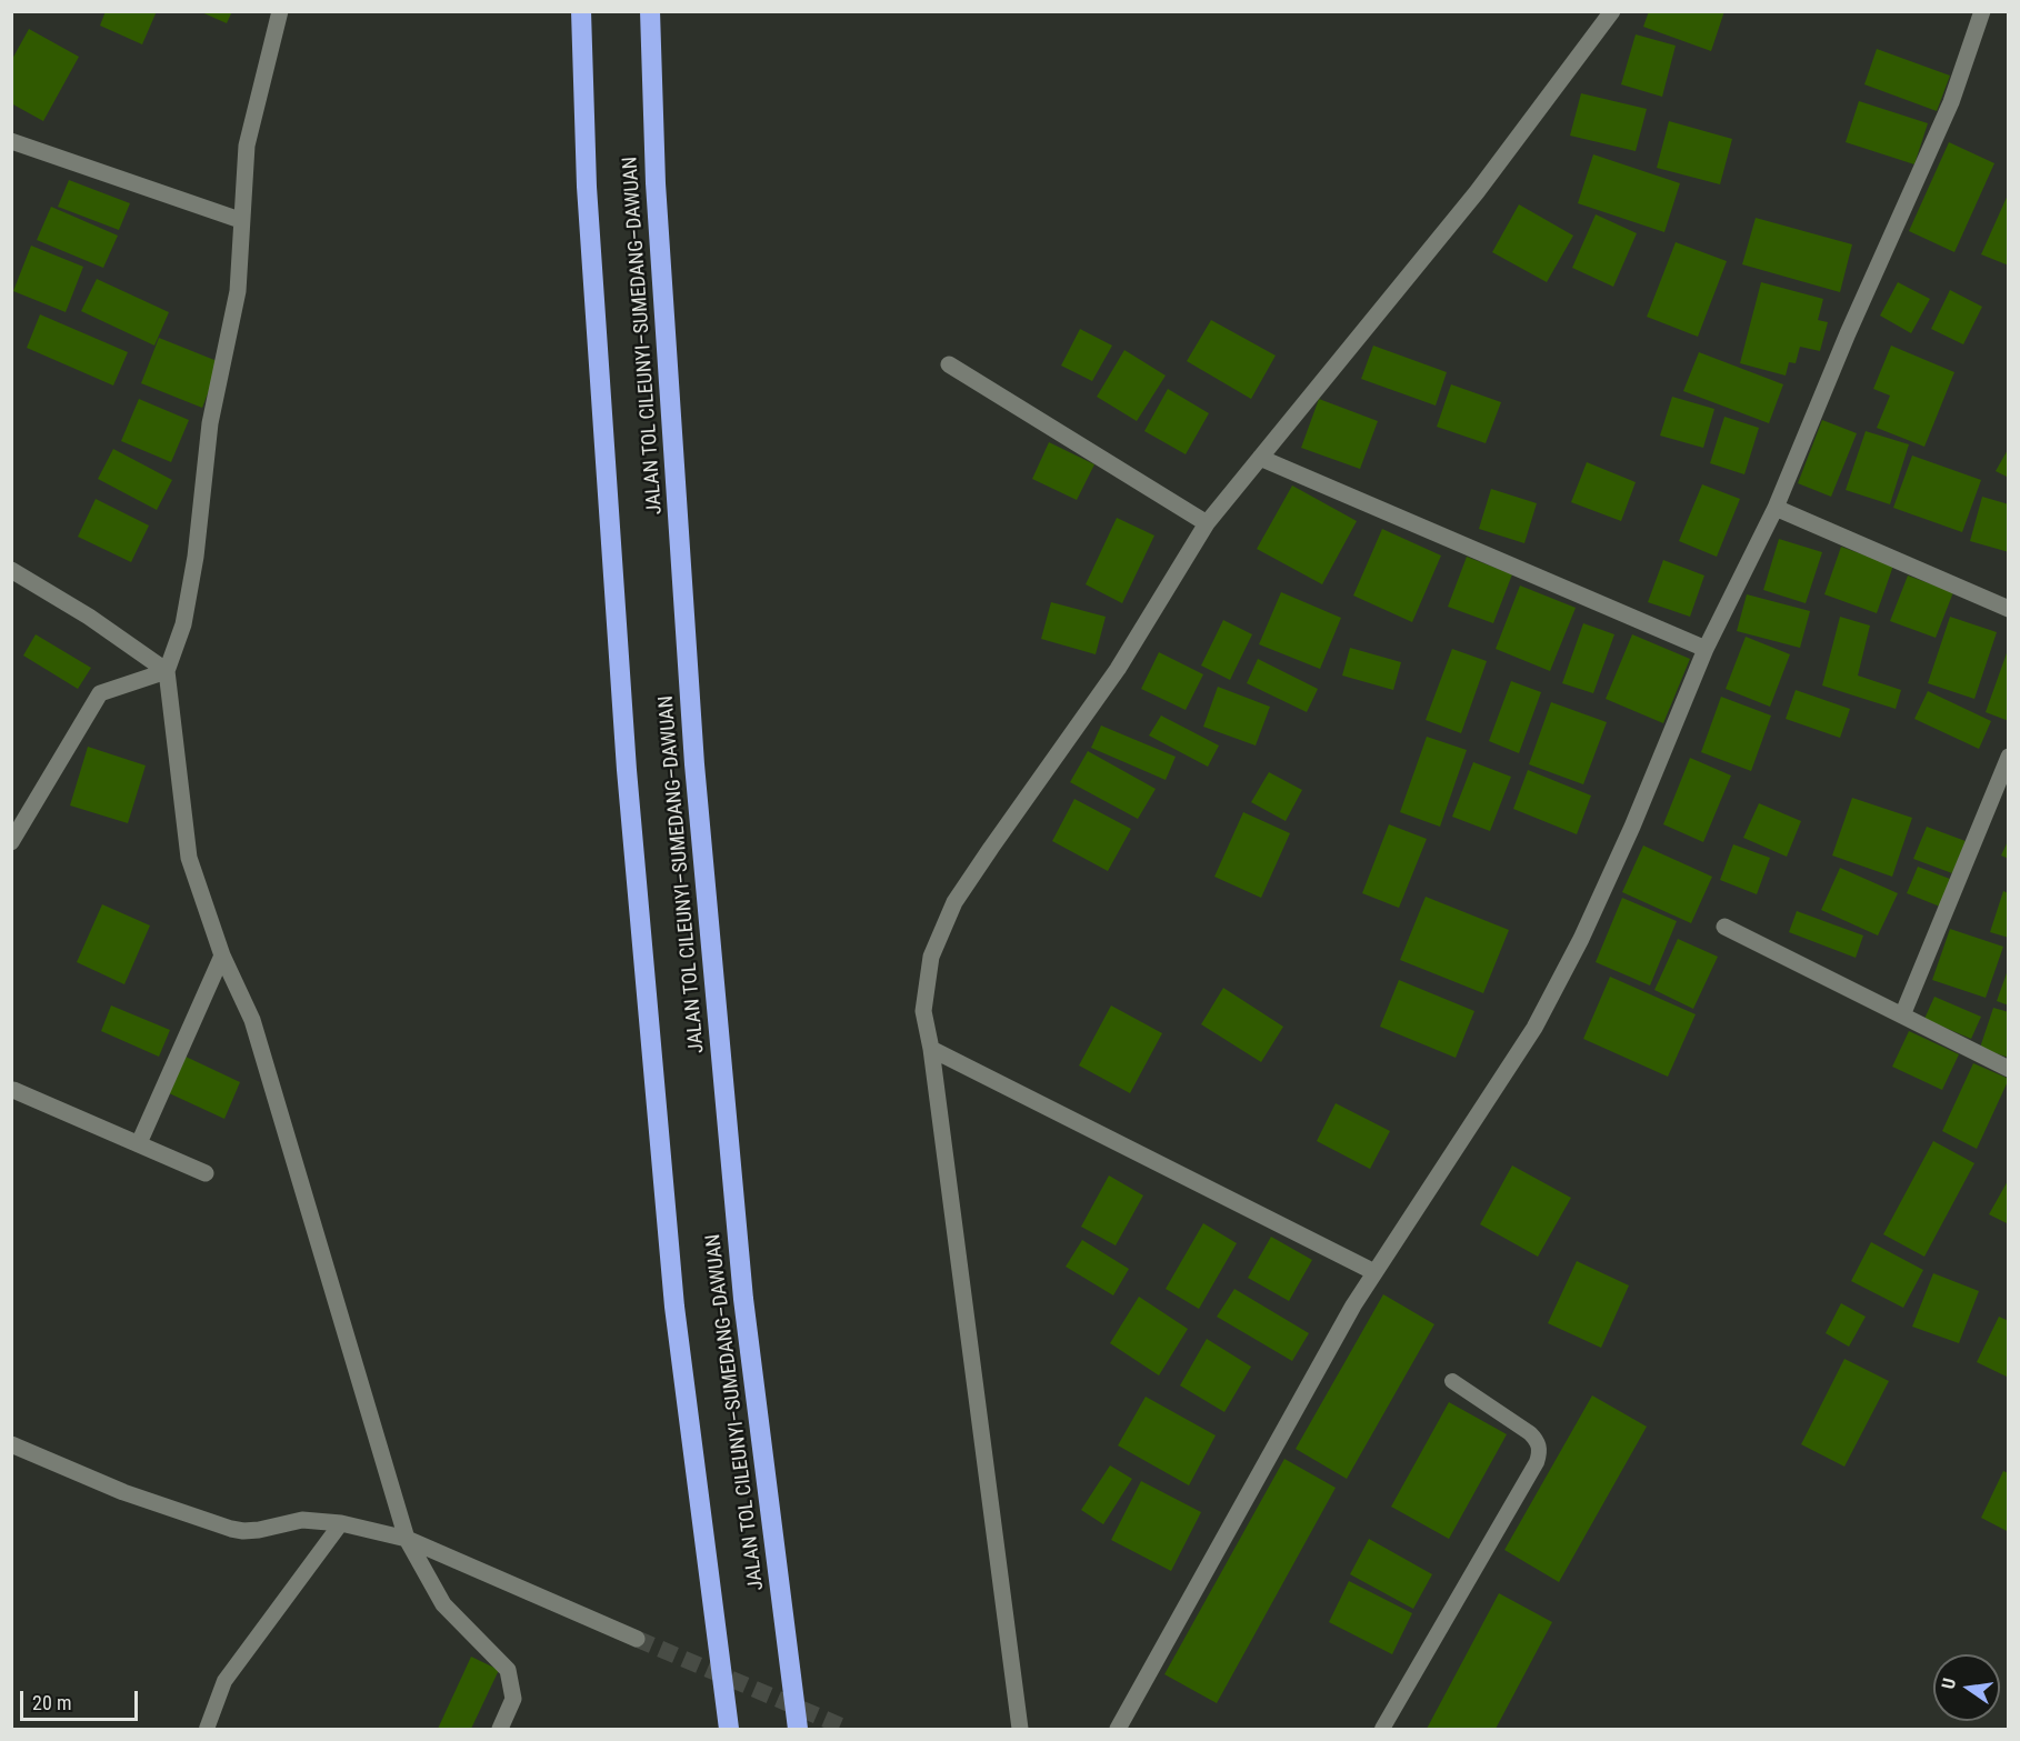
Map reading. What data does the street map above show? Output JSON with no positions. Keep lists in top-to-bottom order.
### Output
{
  "streets": {
    "highway": ["JALAN TOL CILEUNYI–SUMEDANG–DAWUAN"]
  },
  "scale_bar": "20 m",
  "north": "left"
}
